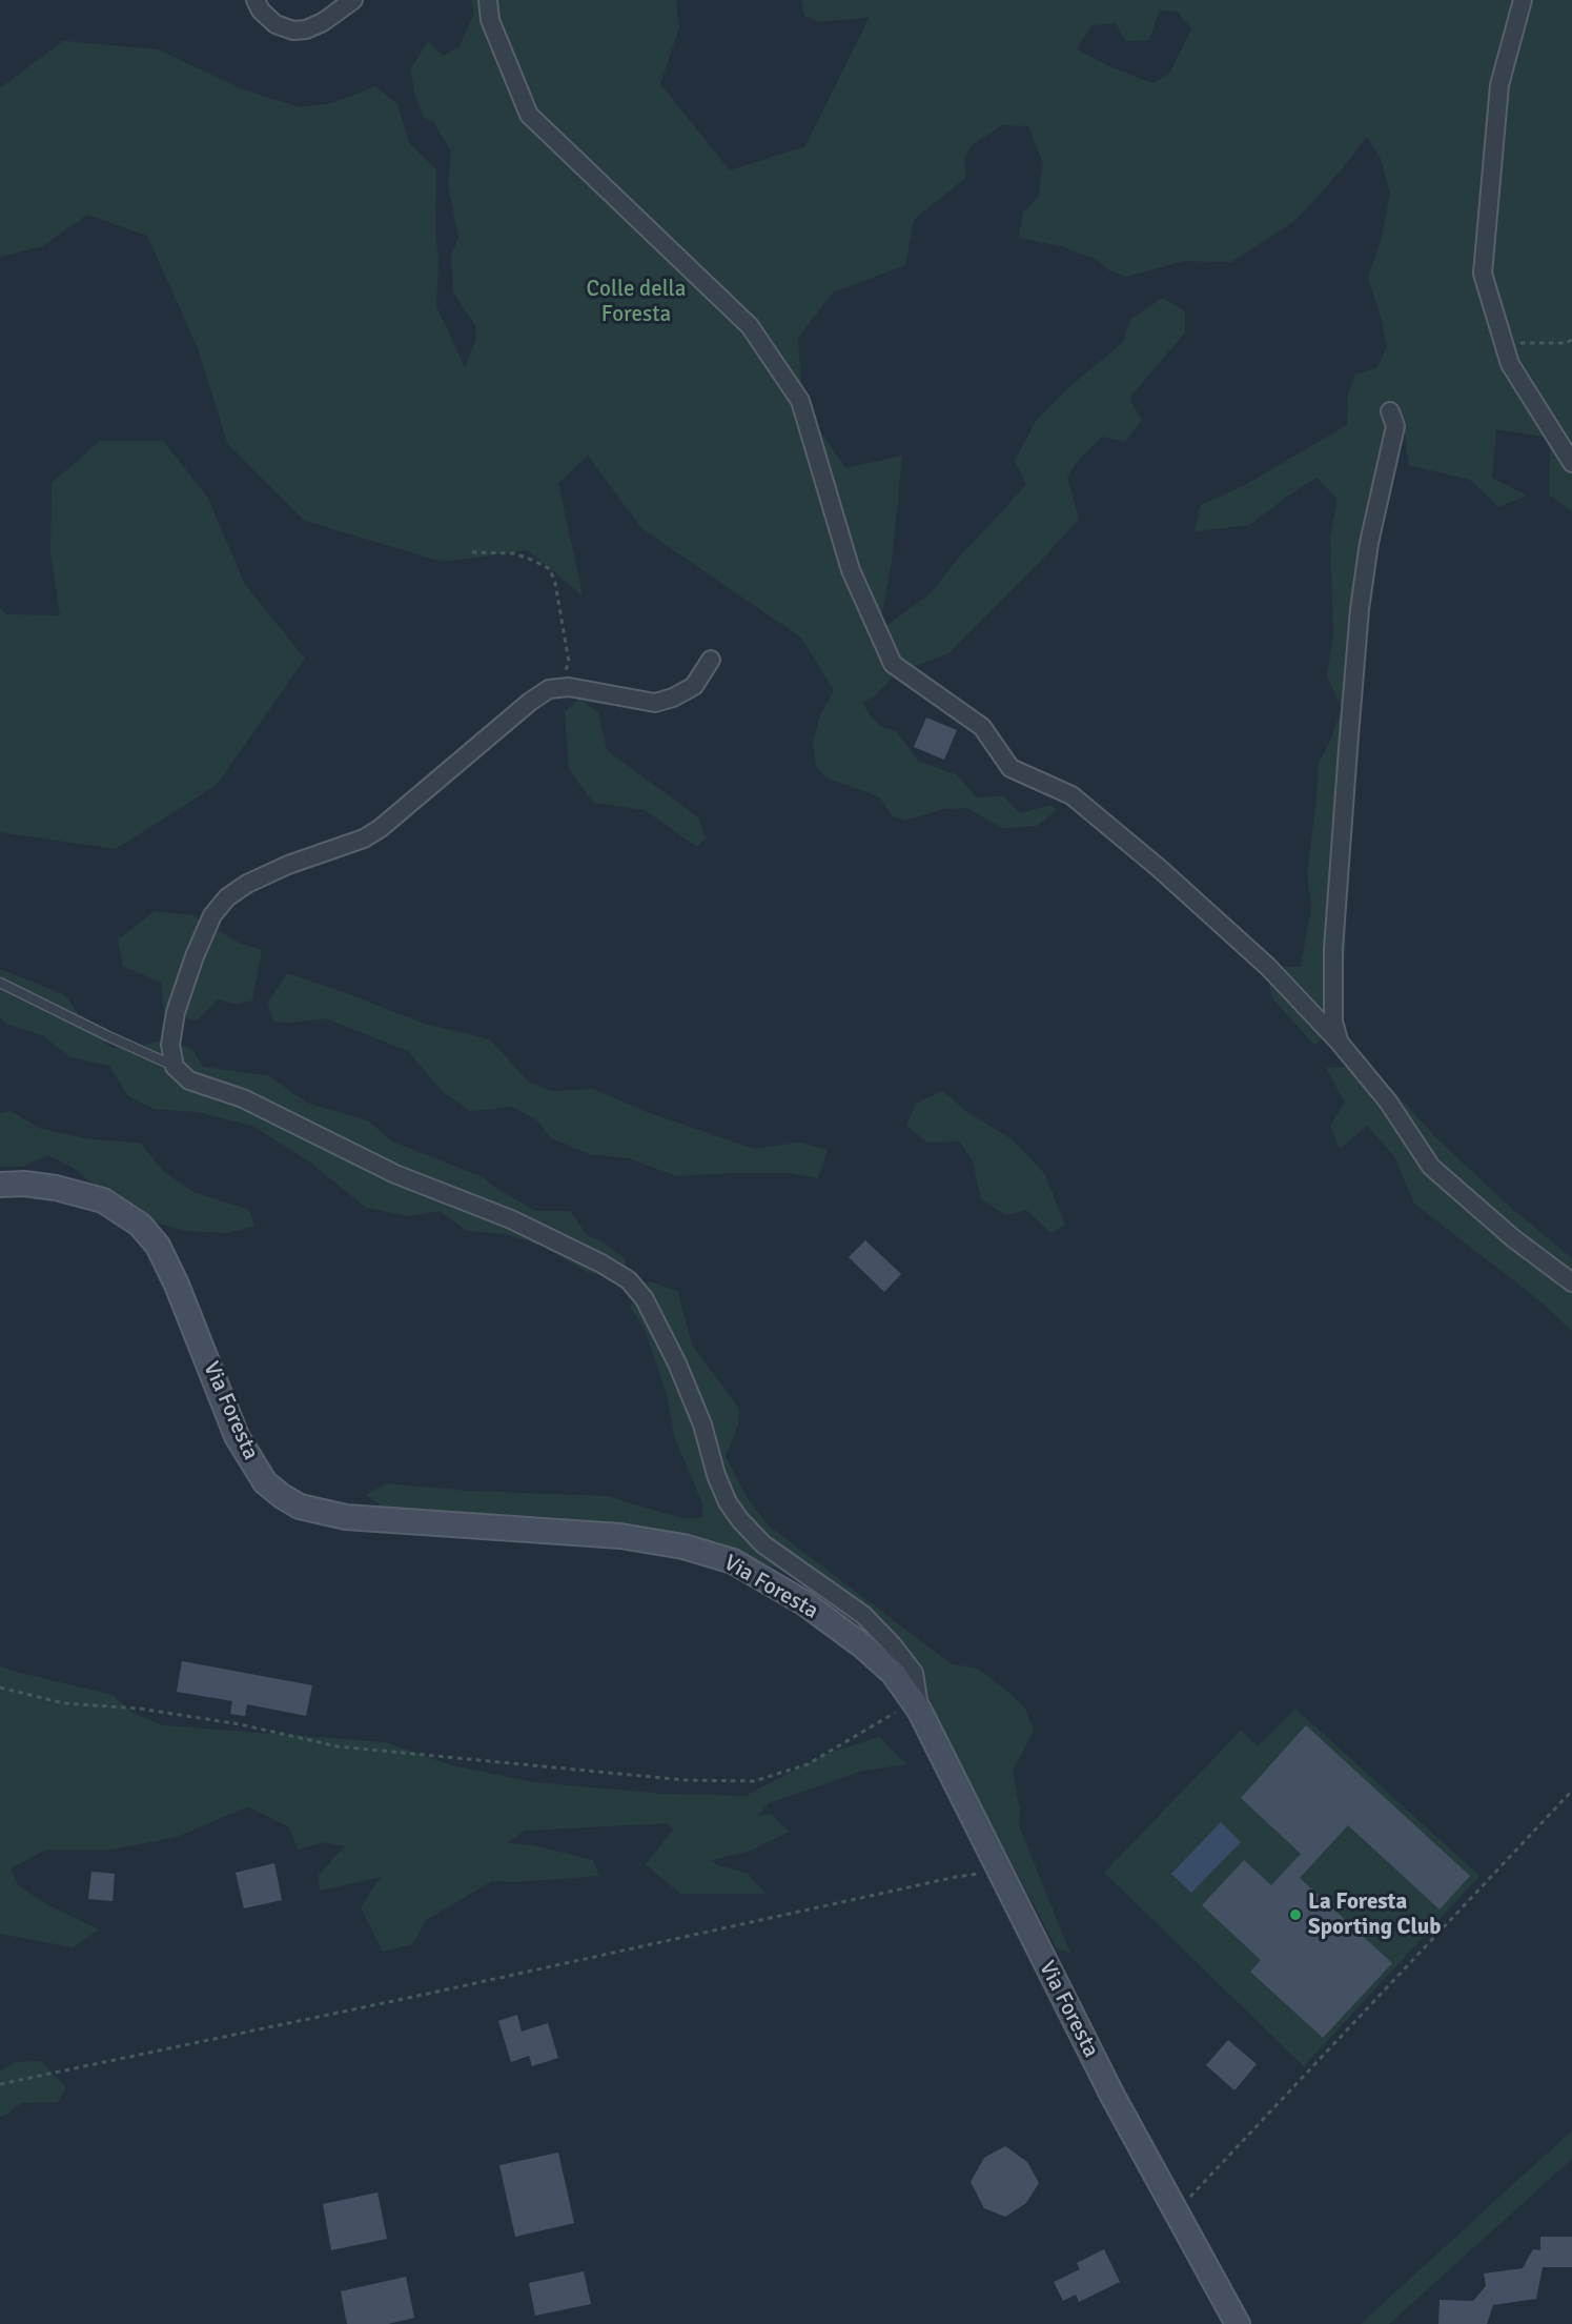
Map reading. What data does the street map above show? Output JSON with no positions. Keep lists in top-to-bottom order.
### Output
{
  "streets": {
    "main road": ["Via Foresta"]
  },
  "parks": ["Colle della Foresta"],
  "places": ["La Foresta Sporting Club"]
}
